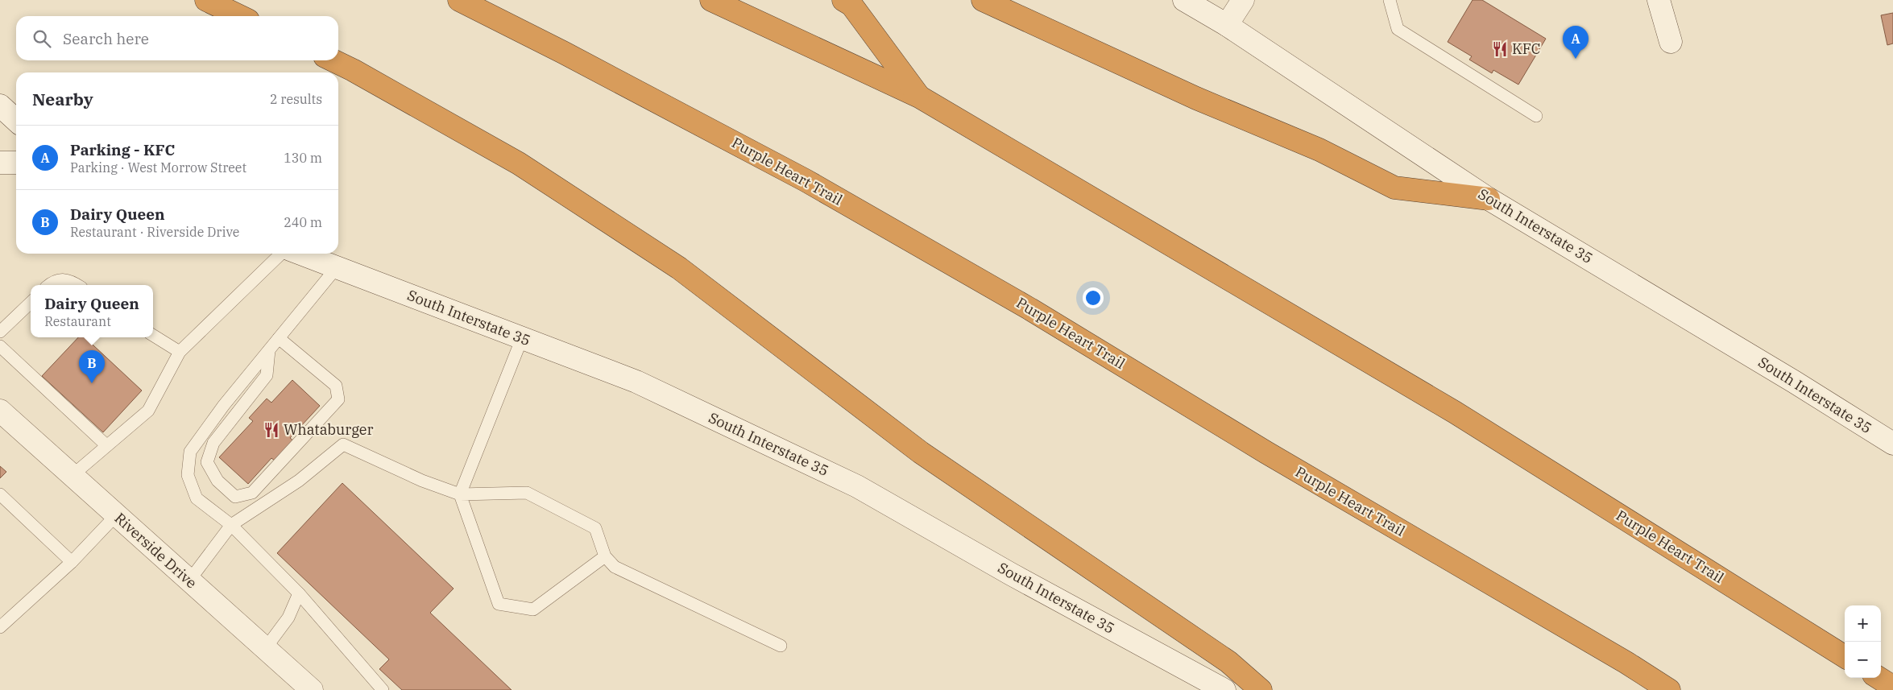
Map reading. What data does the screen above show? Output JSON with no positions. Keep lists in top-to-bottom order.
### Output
{
  "streets": {
    "highway": ["Purple Heart Trail"],
    "main road": ["South Interstate 35", "Riverside Drive"]
  },
  "places": {
    "restaurant": ["KFC", "Whataburger"]
  },
  "page": {
    "search": "Search here",
    "pins": ["A", "B"],
    "heading": ["Nearby", "2 results"],
    "list": [
      {
        "mark": "A",
        "name": "Parking - KFC",
        "note": "Parking · West Morrow Street",
        "value": "130 m"
      },
      {
        "mark": "B",
        "name": "Dairy Queen",
        "note": "Restaurant · Riverside Drive",
        "value": "240 m"
      }
    ],
    "popup": ["Dairy Queen", "Restaurant"],
    "map_buttons": ["+", "−"]
  }
}
